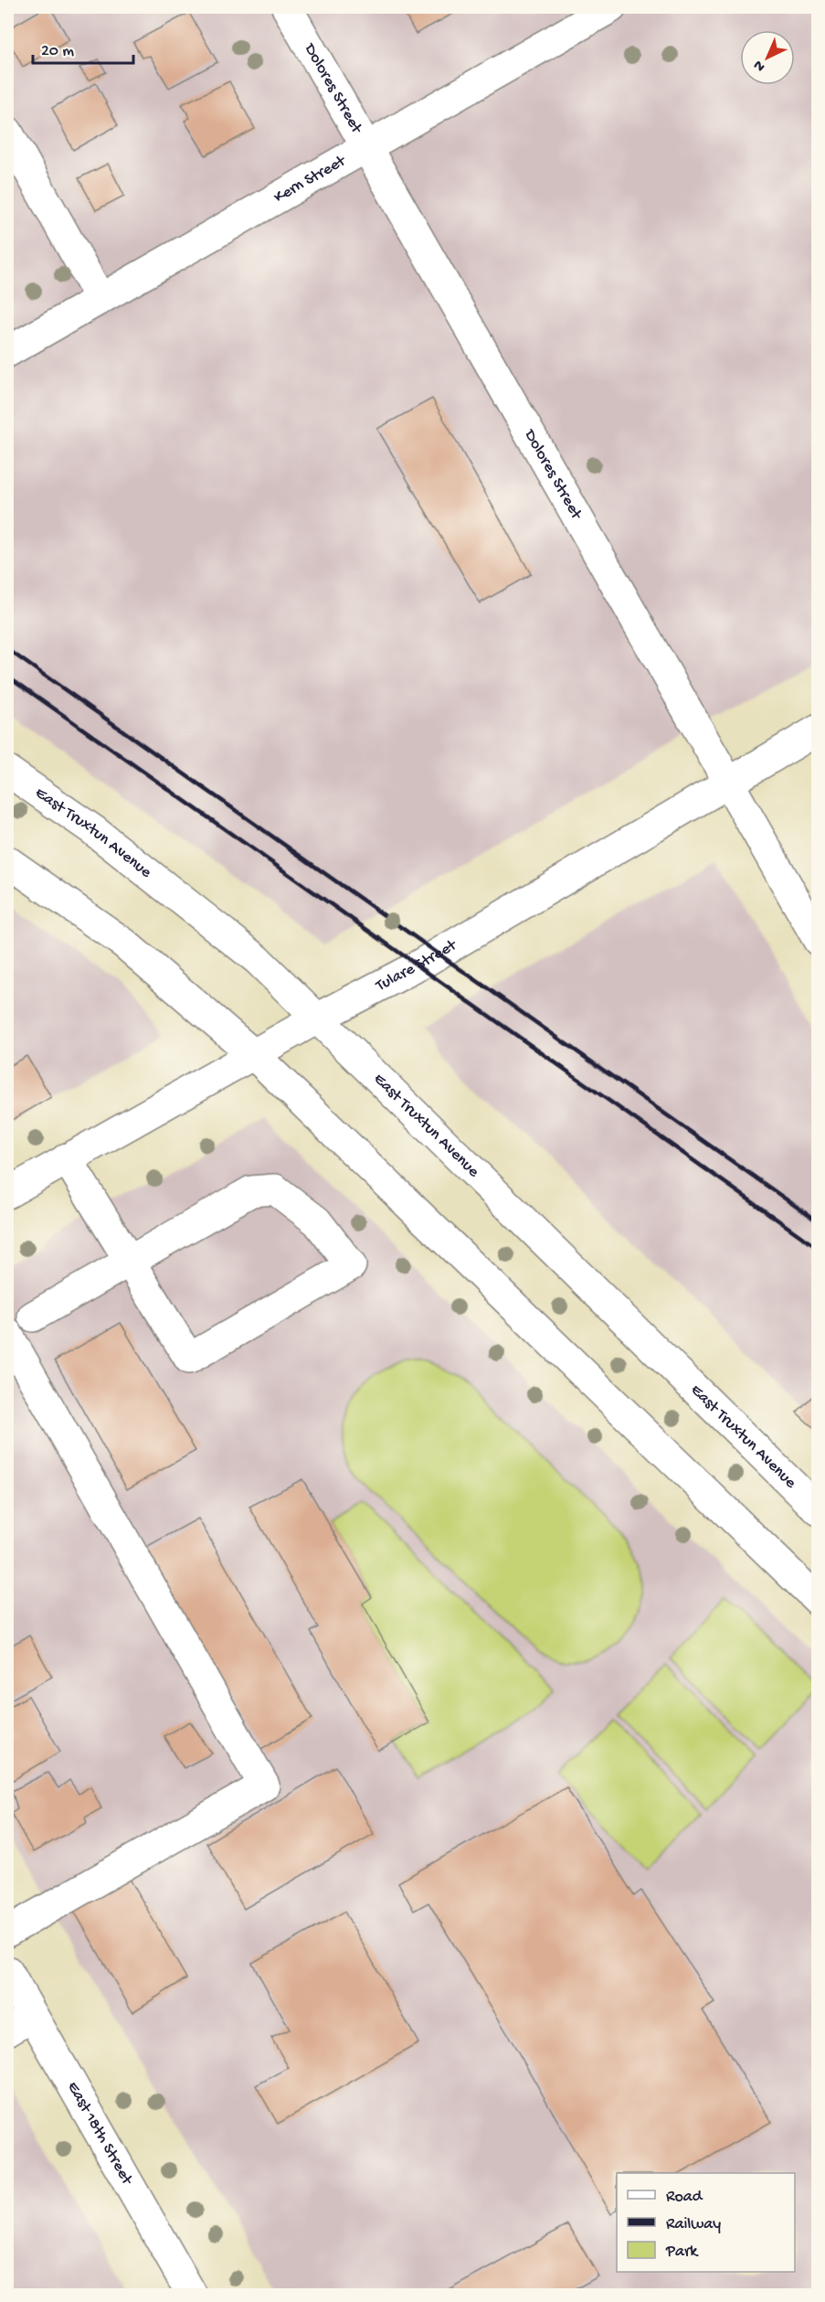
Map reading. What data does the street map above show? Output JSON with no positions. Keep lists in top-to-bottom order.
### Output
{
  "streets": {
    "street": [
      "Dolores Street",
      "Kern Street",
      "East Truxtun Avenue",
      "Tulare Street",
      "East 18th Street"
    ]
  },
  "crossings": [
    ["Dolores Street", "Kern Street"],
    ["Dolores Street", "Tulare Street"],
    ["East Truxtun Avenue", "Tulare Street"]
  ],
  "legend": ["Road", "Railway", "Park"],
  "scale_bar": "20 m",
  "north": "bottom left"
}
